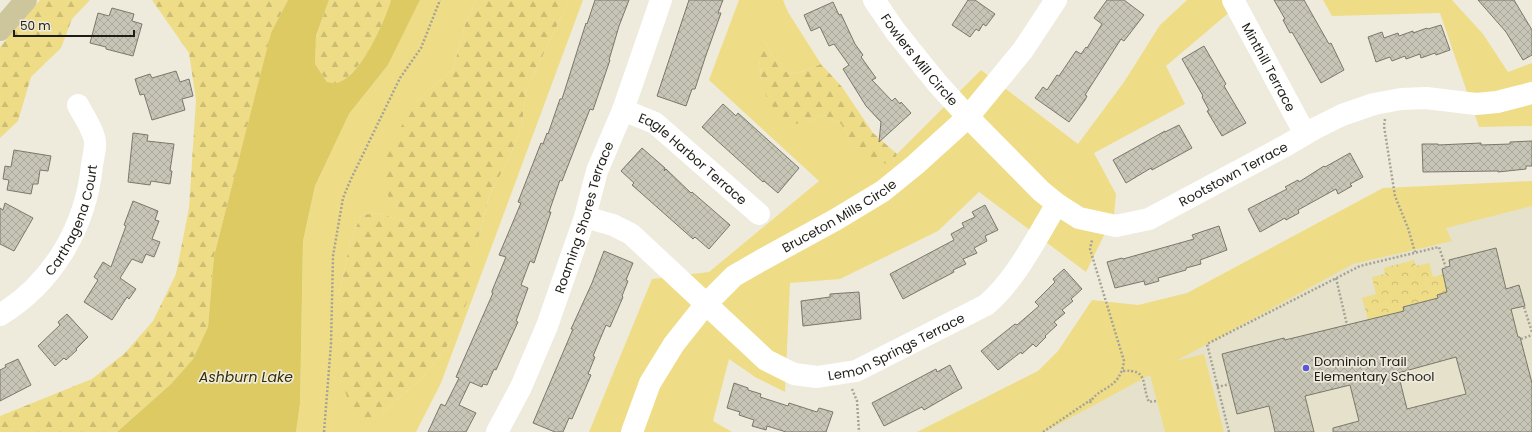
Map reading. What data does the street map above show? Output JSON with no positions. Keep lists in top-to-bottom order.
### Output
{
  "streets": {
    "street": [
      "Fowlers Mill Circle",
      "Minthill Terrace",
      "Eagle Harbor Terrace",
      "Rootstown Terrace",
      "Bruceton Mills Circle",
      "Carthagena Court",
      "Roaming Shores Terrace",
      "Lemon Springs Terrace"
    ]
  },
  "crossings": [
    ["Fowlers Mill Circle", "Rootstown Terrace"],
    ["Fowlers Mill Circle", "Bruceton Mills Circle"],
    ["Minthill Terrace", "Rootstown Terrace"],
    ["Eagle Harbor Terrace", "Roaming Shores Terrace"],
    ["Rootstown Terrace", "Bruceton Mills Circle"],
    ["Rootstown Terrace", "Lemon Springs Terrace"],
    ["Bruceton Mills Circle", "Lemon Springs Terrace"],
    ["Roaming Shores Terrace", "Lemon Springs Terrace"]
  ],
  "water": ["Ashburn Lake"],
  "places": ["Dominion Trail Elementary School"],
  "scale_bar": "50 m"
}
